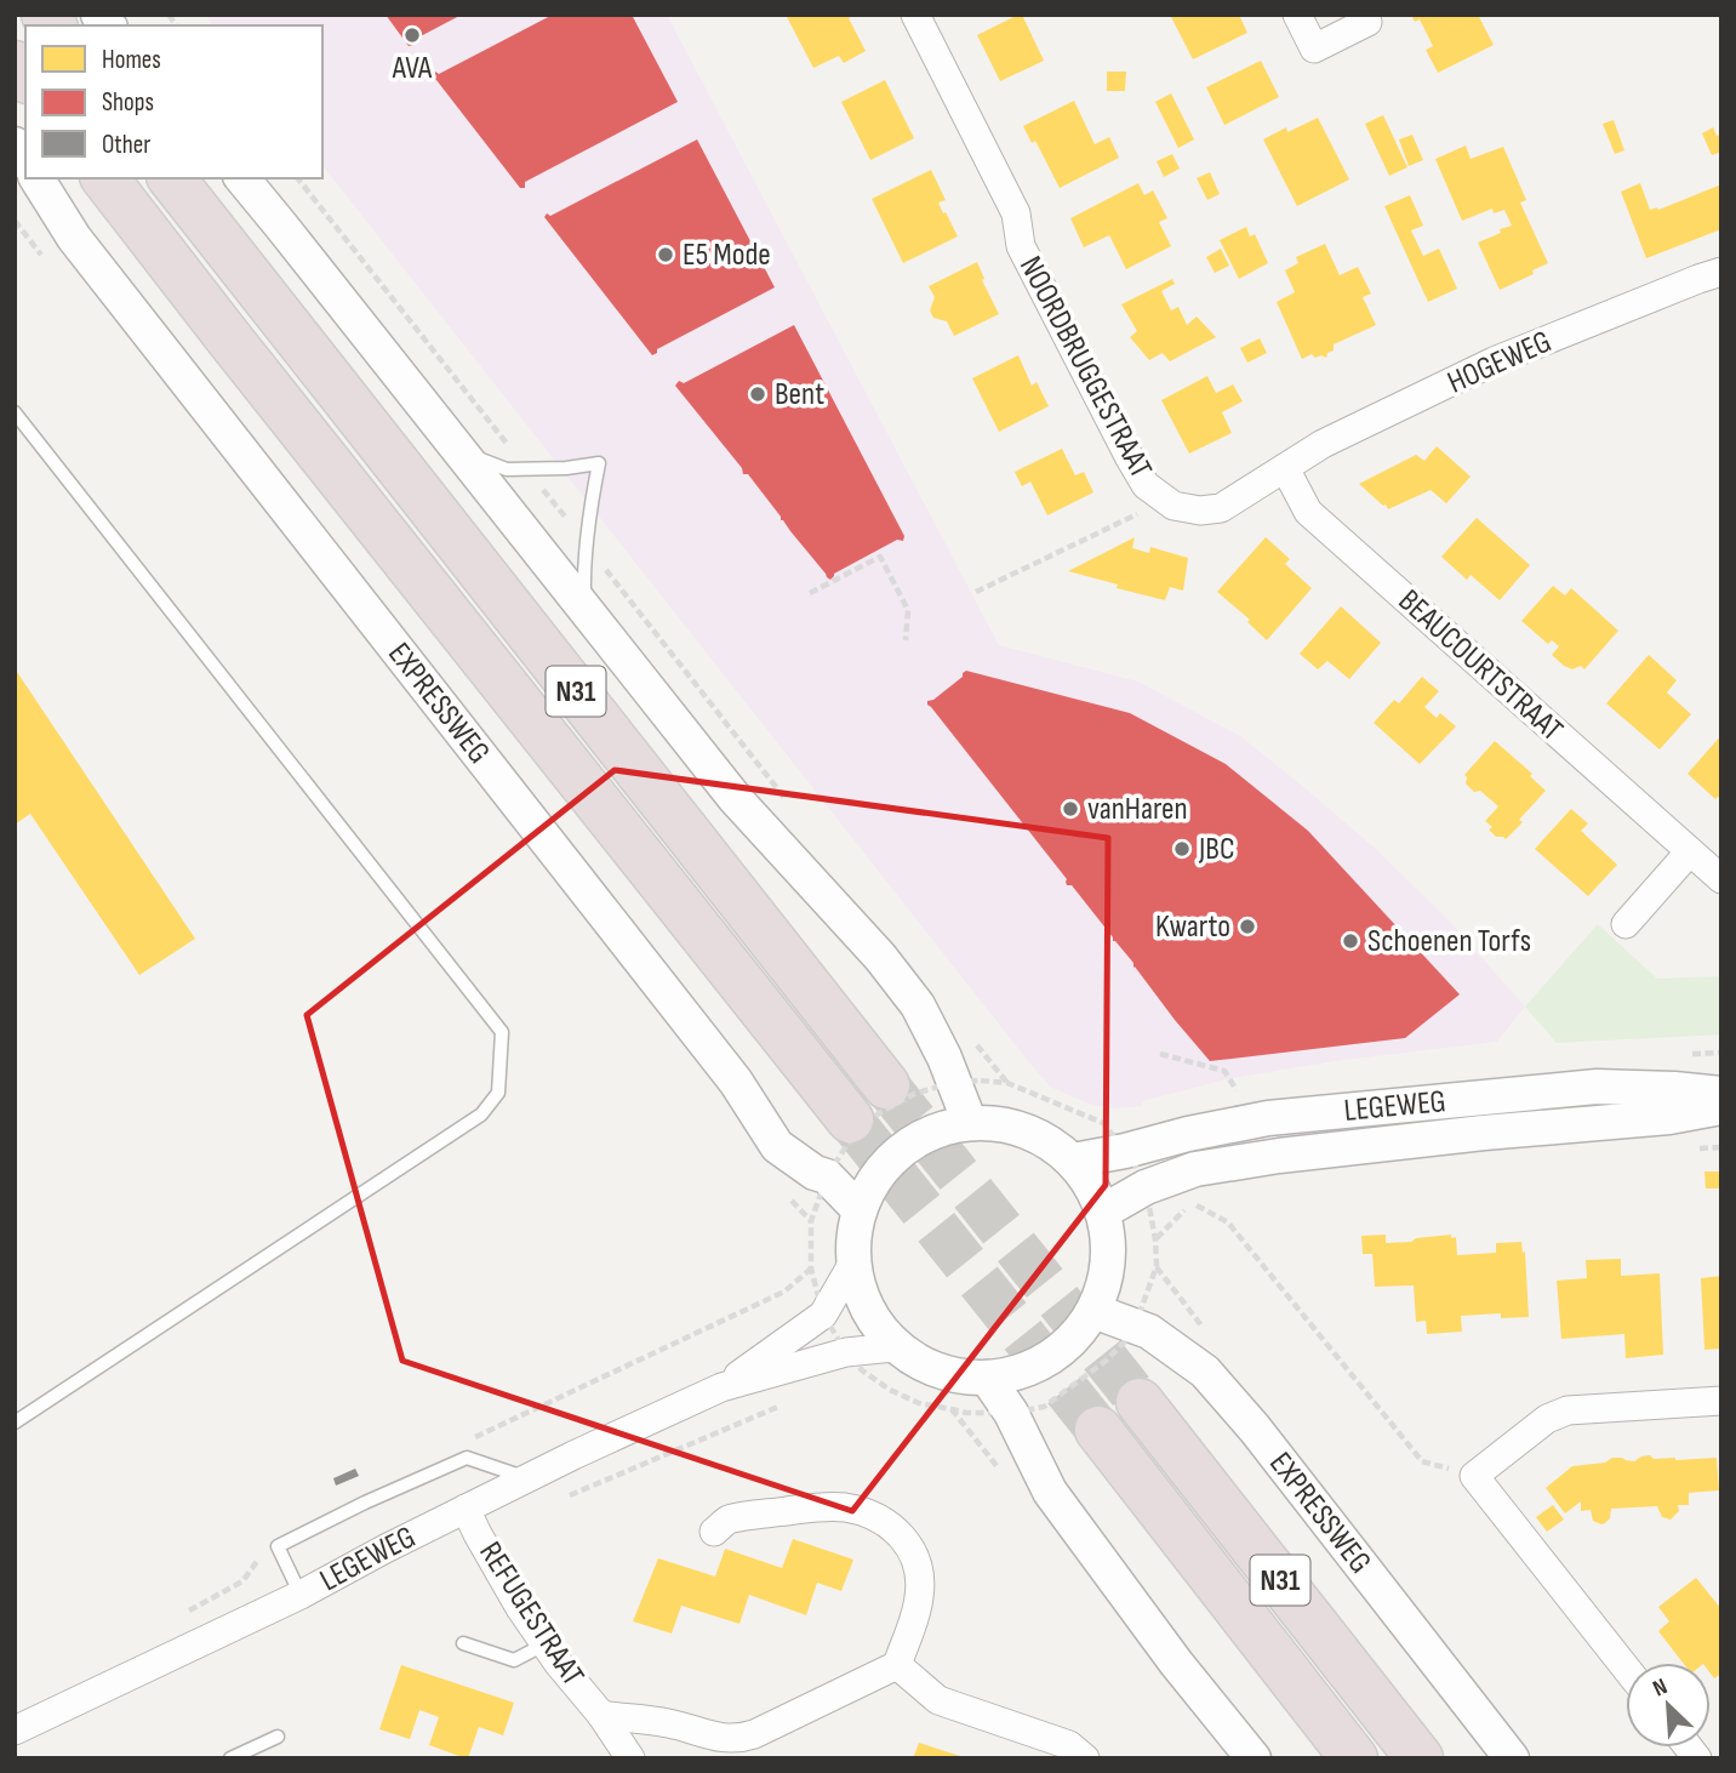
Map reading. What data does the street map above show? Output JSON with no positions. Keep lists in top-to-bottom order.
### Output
{
  "streets": {
    "highway": ["N31", "EXPRESSWEG"],
    "street": [
      "HOGEWEG",
      "NOORDBRUGGESTRAAT",
      "BEAUCOURTSTRAAT",
      "LEGEWEG",
      "REFUGESTRAAT"
    ]
  },
  "crossings": [
    ["HOGEWEG", "NOORDBRUGGESTRAAT"],
    ["HOGEWEG", "BEAUCOURTSTRAAT"],
    ["NOORDBRUGGESTRAAT", "BEAUCOURTSTRAAT"],
    ["N31", "EXPRESSWEG"],
    ["N31", "LEGEWEG"],
    ["EXPRESSWEG", "LEGEWEG"],
    ["LEGEWEG", "REFUGESTRAAT"]
  ],
  "places": [
    "AVA",
    "E5 Mode",
    "Bent",
    "vanHaren",
    "JBC",
    "Kwarto",
    "Schoenen Torfs"
  ],
  "legend": ["Homes", "Shops", "Other"],
  "north": "top left"
}
